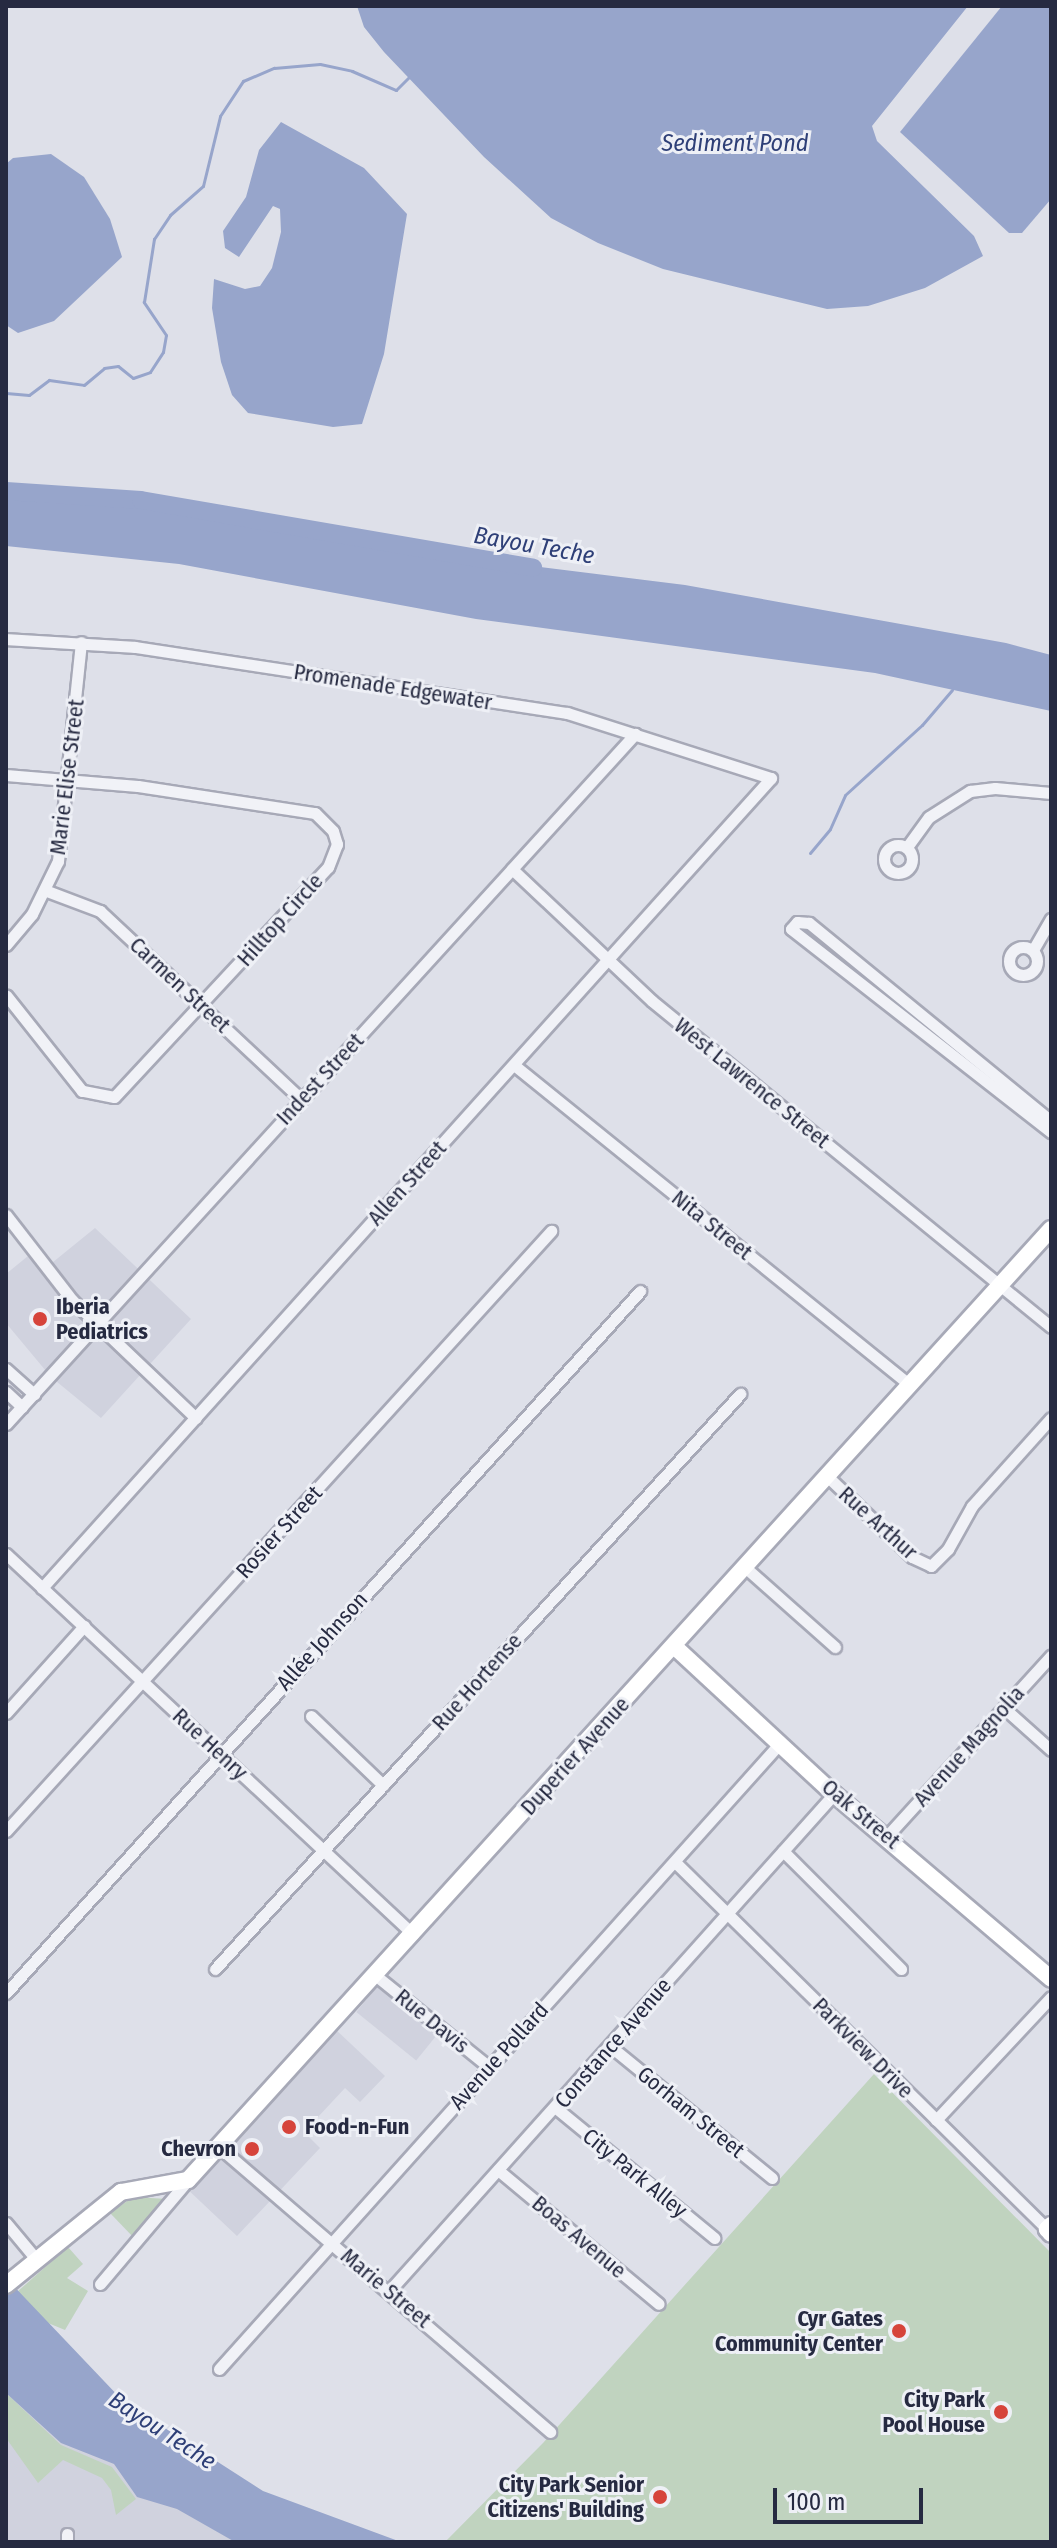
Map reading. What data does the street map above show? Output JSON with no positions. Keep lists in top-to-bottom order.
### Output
{
  "streets": {
    "main road": ["Duperier Avenue", "Oak Street"],
    "street": [
      "Promenade Edgewater",
      "Marie Elise Street",
      "Hilltop Circle",
      "Carmen Street",
      "Indest Street",
      "West Lawrence Street",
      "Allen Street",
      "Nita Street",
      "Rue Arthur",
      "Rosier Street",
      "Allée Johnson",
      "Rue Hortense",
      "Rue Henry",
      "Avenue Magnolia",
      "Rue Davis",
      "Constance Avenue",
      "Parkview Drive",
      "Avenue Pollard",
      "Gorham Street",
      "City Park Alley",
      "Boas Avenue",
      "Marie Street"
    ]
  },
  "crossings": [
    ["Promenade Edgewater", "Marie Elise Street"],
    ["Promenade Edgewater", "Indest Street"],
    ["Promenade Edgewater", "Allen Street"],
    ["Marie Elise Street", "Hilltop Circle"],
    ["Marie Elise Street", "Carmen Street"],
    ["Hilltop Circle", "Carmen Street"],
    ["Carmen Street", "Indest Street"],
    ["Indest Street", "West Lawrence Street"],
    ["West Lawrence Street", "Allen Street"],
    ["West Lawrence Street", "Duperier Avenue"],
    ["Allen Street", "Nita Street"],
    ["Allen Street", "Rue Henry"],
    ["Nita Street", "Duperier Avenue"],
    ["Rue Arthur", "Duperier Avenue"],
    ["Rosier Street", "Rue Henry"],
    ["Allée Johnson", "Rue Henry"],
    ["Rue Hortense", "Rue Henry"],
    ["Rue Henry", "Duperier Avenue"],
    ["Avenue Magnolia", "Oak Street"],
    ["Duperier Avenue", "Oak Street"],
    ["Duperier Avenue", "Rue Davis"],
    ["Duperier Avenue", "Marie Street"],
    ["Oak Street", "Constance Avenue"],
    ["Oak Street", "Avenue Pollard"],
    ["Rue Davis", "Avenue Pollard"],
    ["Constance Avenue", "Parkview Drive"],
    ["Constance Avenue", "Gorham Street"],
    ["Constance Avenue", "City Park Alley"],
    ["Constance Avenue", "Boas Avenue"],
    ["Constance Avenue", "Marie Street"],
    ["Parkview Drive", "Avenue Pollard"],
    ["Avenue Pollard", "Marie Street"]
  ],
  "water": ["Sediment Pond", "Bayou Teche"],
  "places": [
    "Iberia Pediatrics",
    "Food-n-Fun",
    "Chevron",
    "Cyr Gates Community Center",
    "City Park Pool House",
    "City Park Senior Citizens' Building"
  ],
  "scale_bar": "100 m"
}
